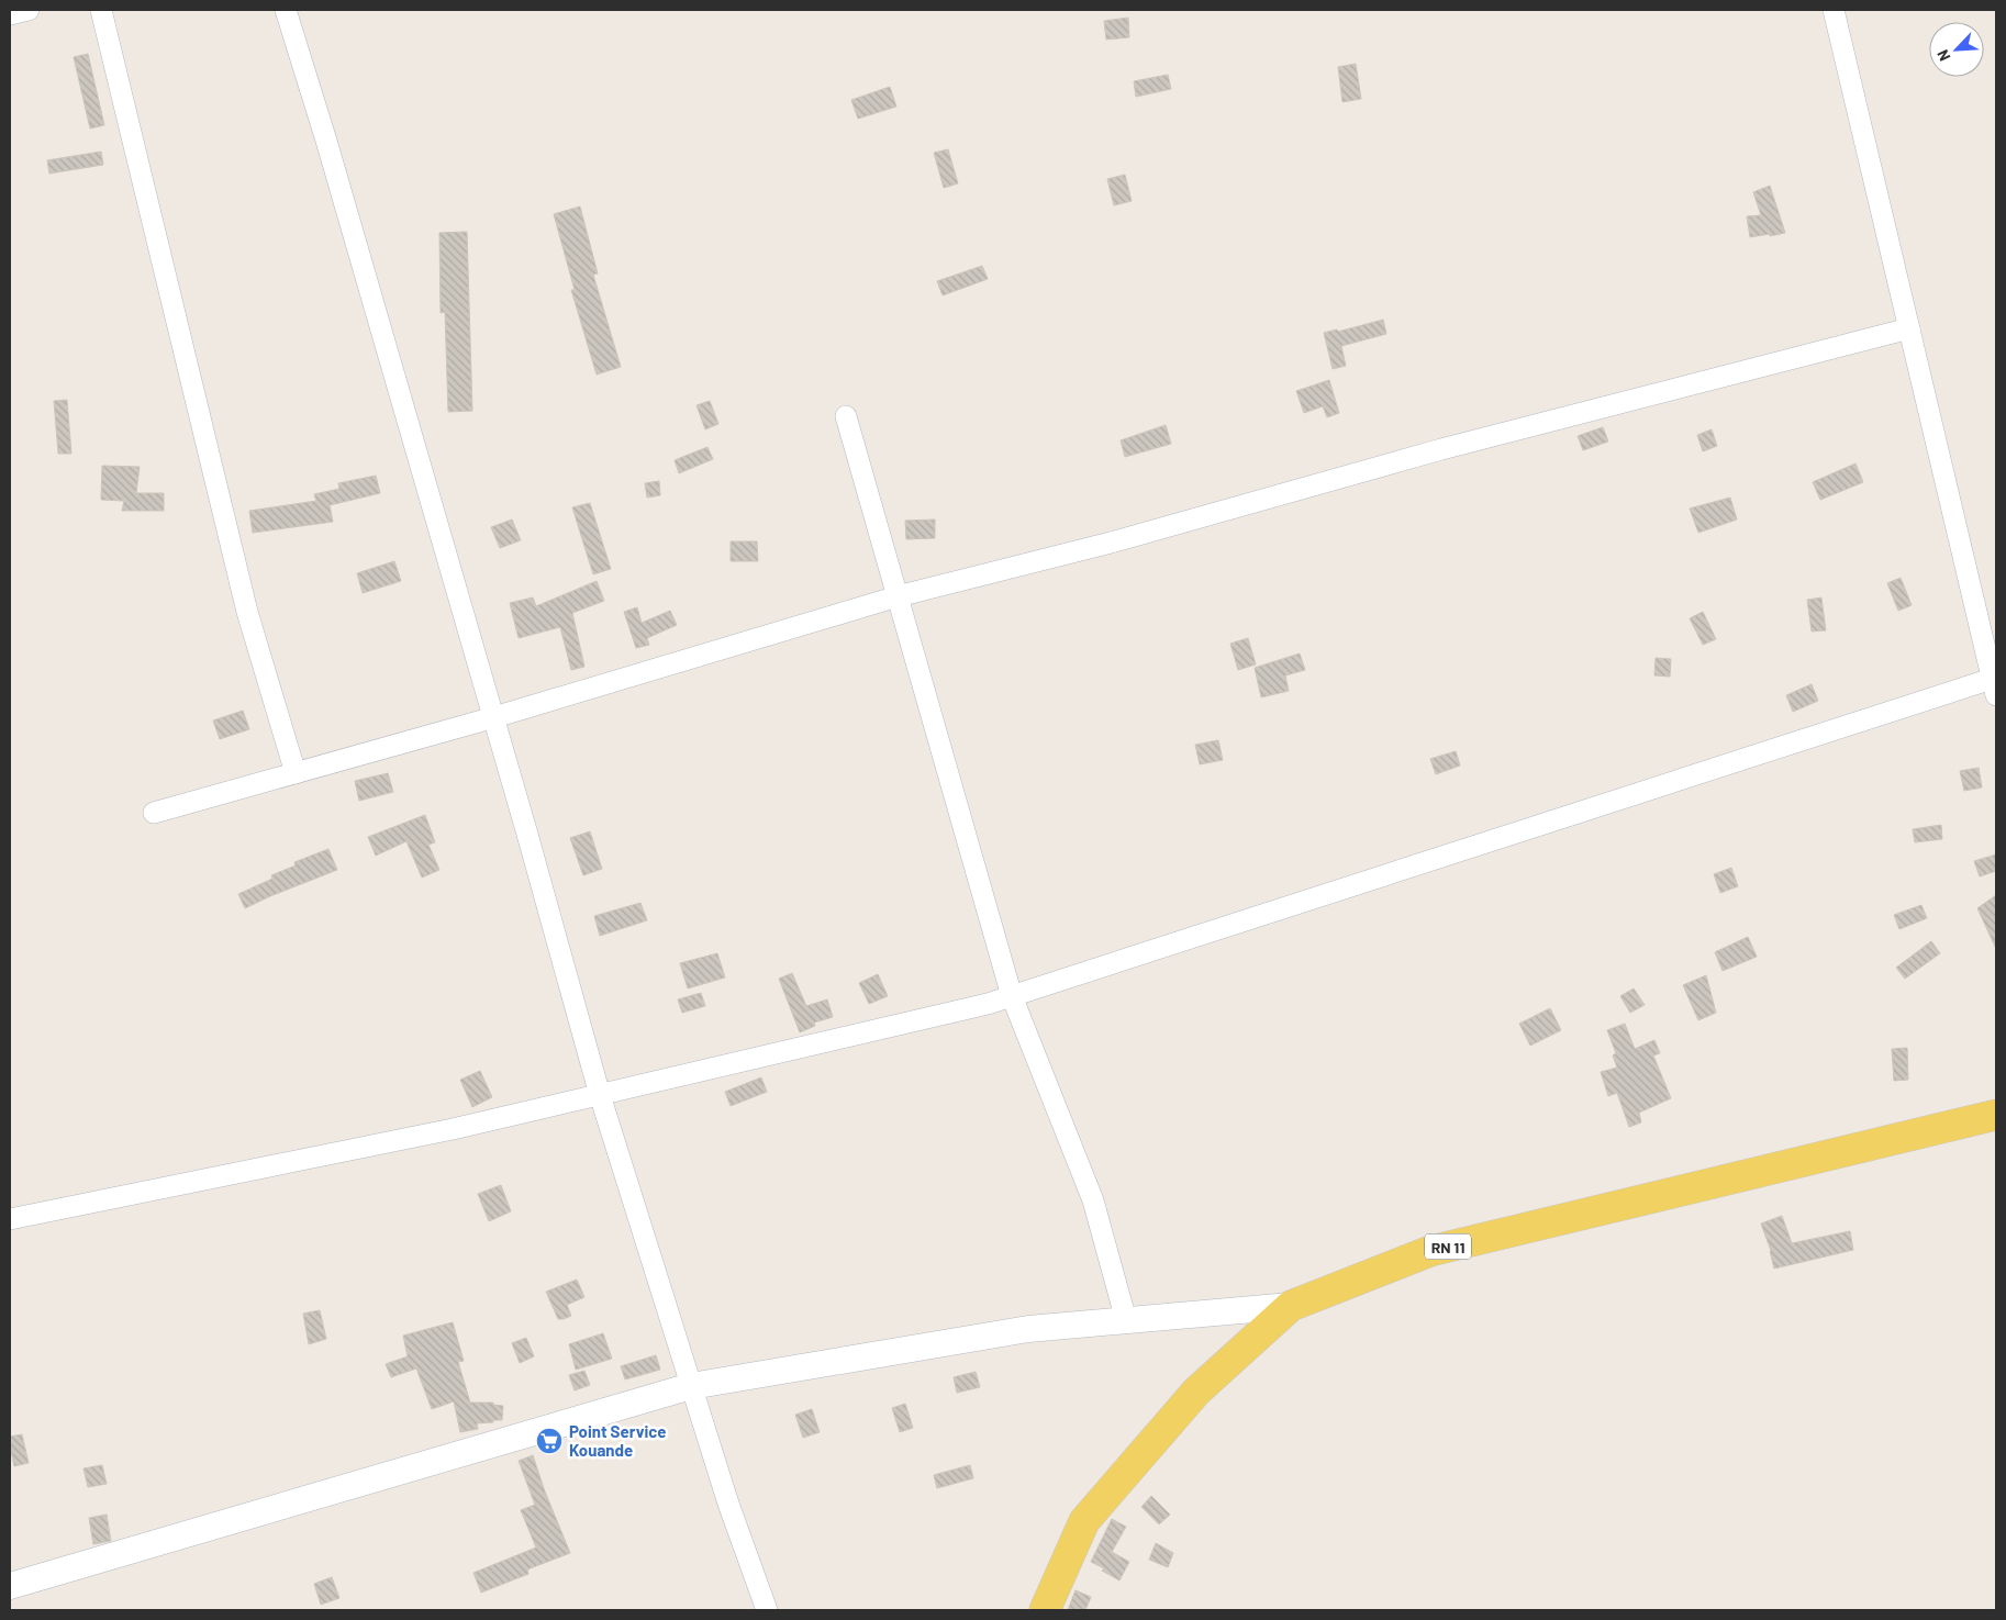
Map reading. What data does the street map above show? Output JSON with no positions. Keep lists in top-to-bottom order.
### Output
{
  "streets": {
    "main road": ["RN 11"]
  },
  "places": {
    "supermarket": ["Point Service Kouande"]
  },
  "north": "bottom left"
}
